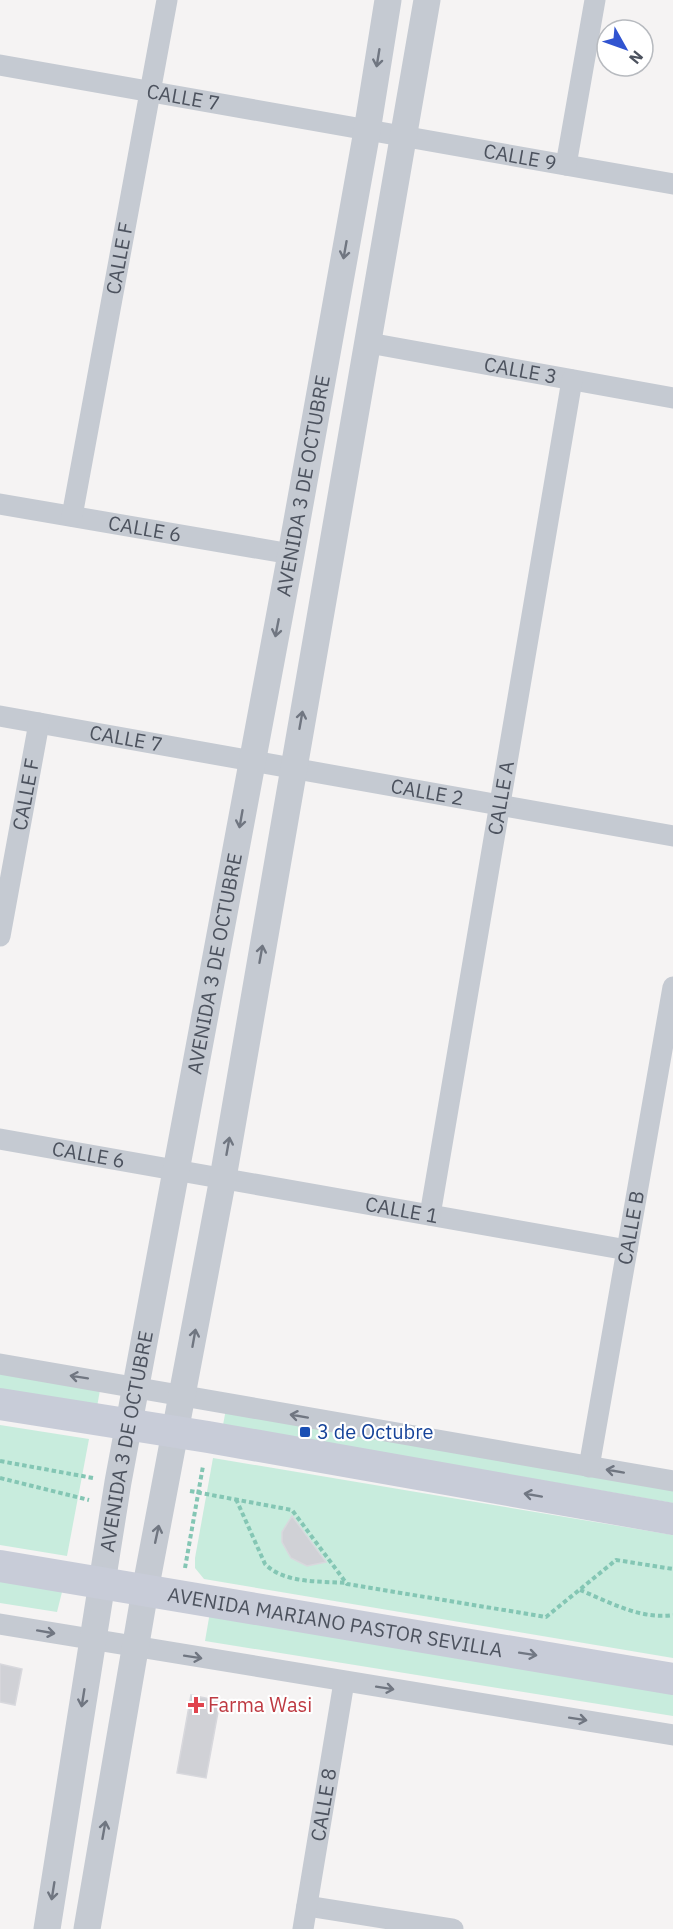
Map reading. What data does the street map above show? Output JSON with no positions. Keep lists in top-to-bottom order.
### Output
{
  "streets": {
    "main road": ["AVENIDA MARIANO PASTOR SEVILLA"],
    "street": [
      "CALLE 7",
      "CALLE 9",
      "CALLE F",
      "CALLE 3",
      "AVENIDA 3 DE OCTUBRE",
      "CALLE 6",
      "CALLE 2",
      "CALLE A",
      "CALLE 1",
      "CALLE B",
      "CALLE 8"
    ]
  },
  "crossings": [
    ["CALLE 7", "CALLE 9"],
    ["CALLE 7", "CALLE F"],
    ["CALLE 7", "AVENIDA 3 DE OCTUBRE"],
    ["CALLE 7", "CALLE 2"],
    ["CALLE 9", "AVENIDA 3 DE OCTUBRE"],
    ["CALLE F", "CALLE 6"],
    ["CALLE 3", "AVENIDA 3 DE OCTUBRE"],
    ["CALLE 3", "CALLE A"],
    ["AVENIDA 3 DE OCTUBRE", "CALLE 6"],
    ["AVENIDA 3 DE OCTUBRE", "CALLE 2"],
    ["AVENIDA 3 DE OCTUBRE", "CALLE 1"],
    ["AVENIDA 3 DE OCTUBRE", "AVENIDA MARIANO PASTOR SEVILLA"],
    ["CALLE 6", "CALLE 1"],
    ["CALLE 2", "CALLE A"],
    ["CALLE A", "CALLE 1"],
    ["CALLE 1", "CALLE B"]
  ],
  "places": {
    "transit": ["3 de Octubre"],
    "health": ["Farma Wasi"]
  },
  "north": "bottom right"
}
